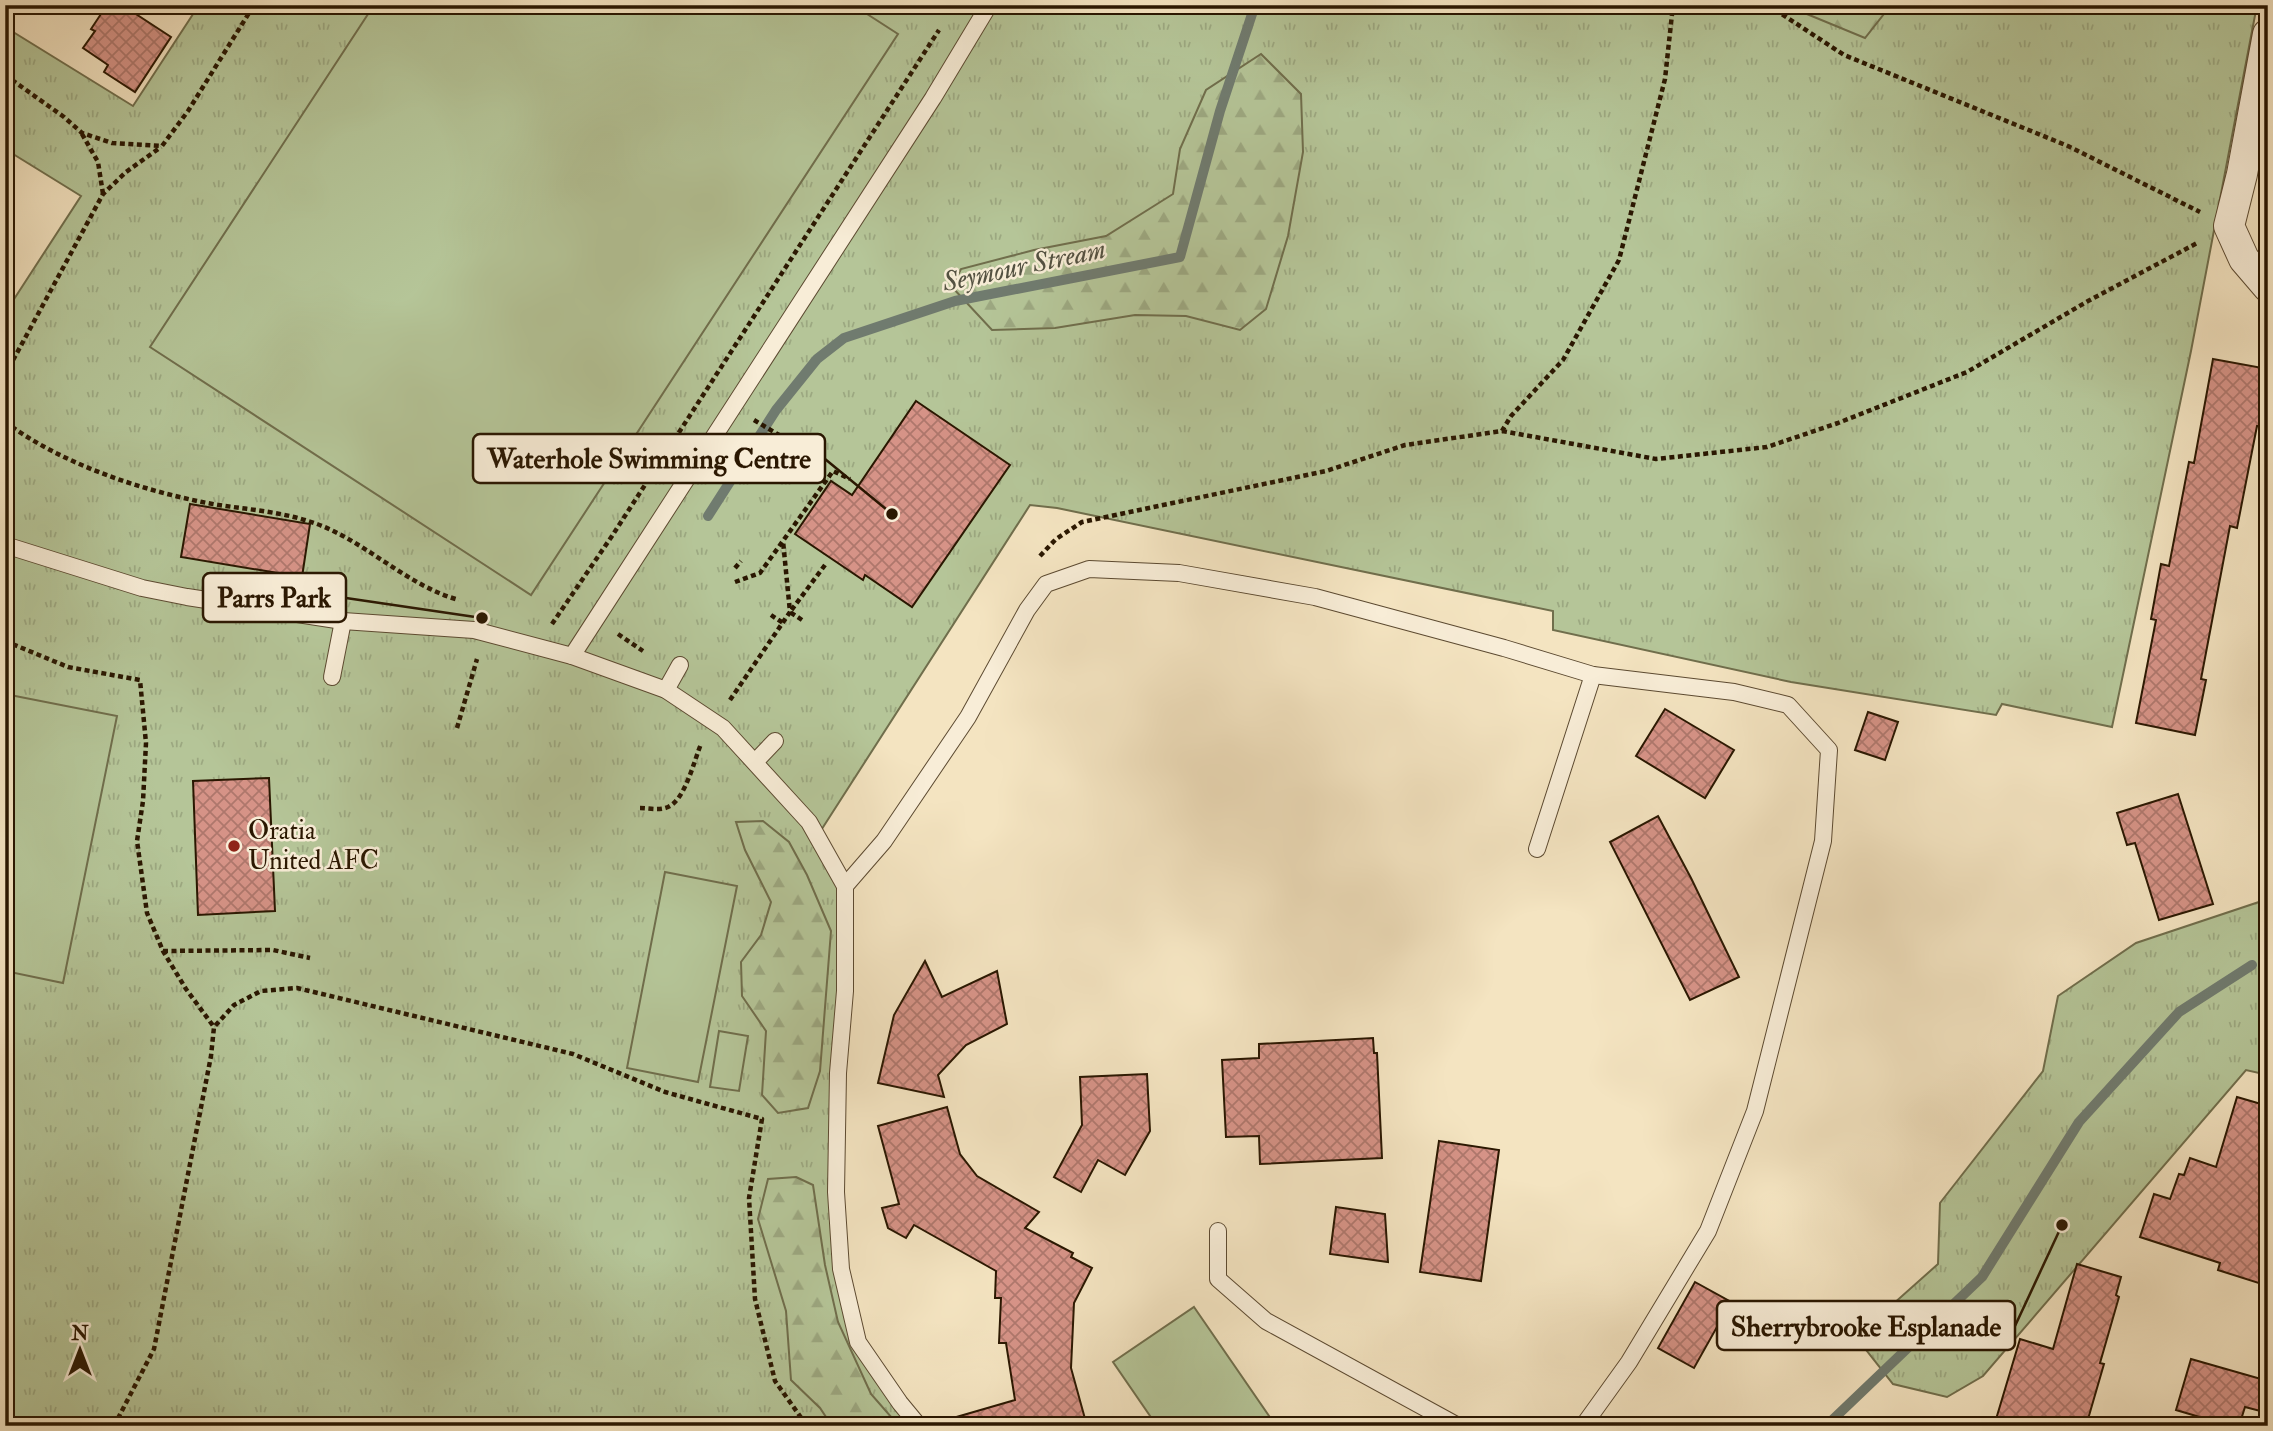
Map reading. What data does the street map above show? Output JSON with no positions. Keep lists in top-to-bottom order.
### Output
{
  "water": ["Seymour Stream"],
  "places": [
    "Waterhole Swimming Centre",
    "Parrs Park",
    "Oratia United AFC",
    "Sherrybrooke Esplanade"
  ],
  "north": "top"
}
